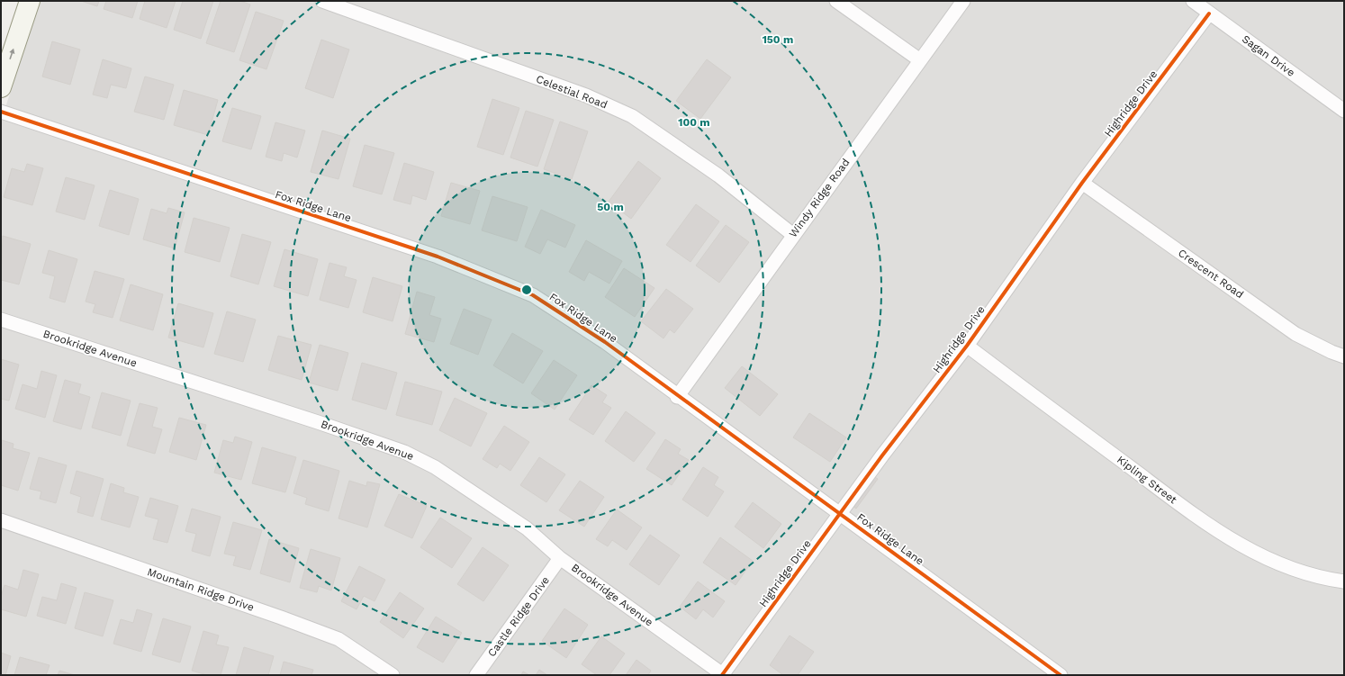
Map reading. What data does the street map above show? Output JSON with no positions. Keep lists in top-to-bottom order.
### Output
{
  "streets": {
    "street": [
      "Sagan Drive",
      "Celestial Road",
      "Highridge Drive",
      "Windy Ridge Road",
      "Fox Ridge Lane",
      "Crescent Road",
      "Brookridge Avenue",
      "Kipling Street",
      "Mountain Ridge Drive",
      "Castle Ridge Drive"
    ]
  },
  "crossings": [
    ["Sagan Drive", "Highridge Drive"],
    ["Celestial Road", "Windy Ridge Road"],
    ["Highridge Drive", "Fox Ridge Lane"],
    ["Highridge Drive", "Crescent Road"],
    ["Highridge Drive", "Brookridge Avenue"],
    ["Highridge Drive", "Kipling Street"],
    ["Windy Ridge Road", "Fox Ridge Lane"],
    ["Brookridge Avenue", "Castle Ridge Drive"]
  ],
  "rings": ["150 m", "100 m", "50 m"]
}
